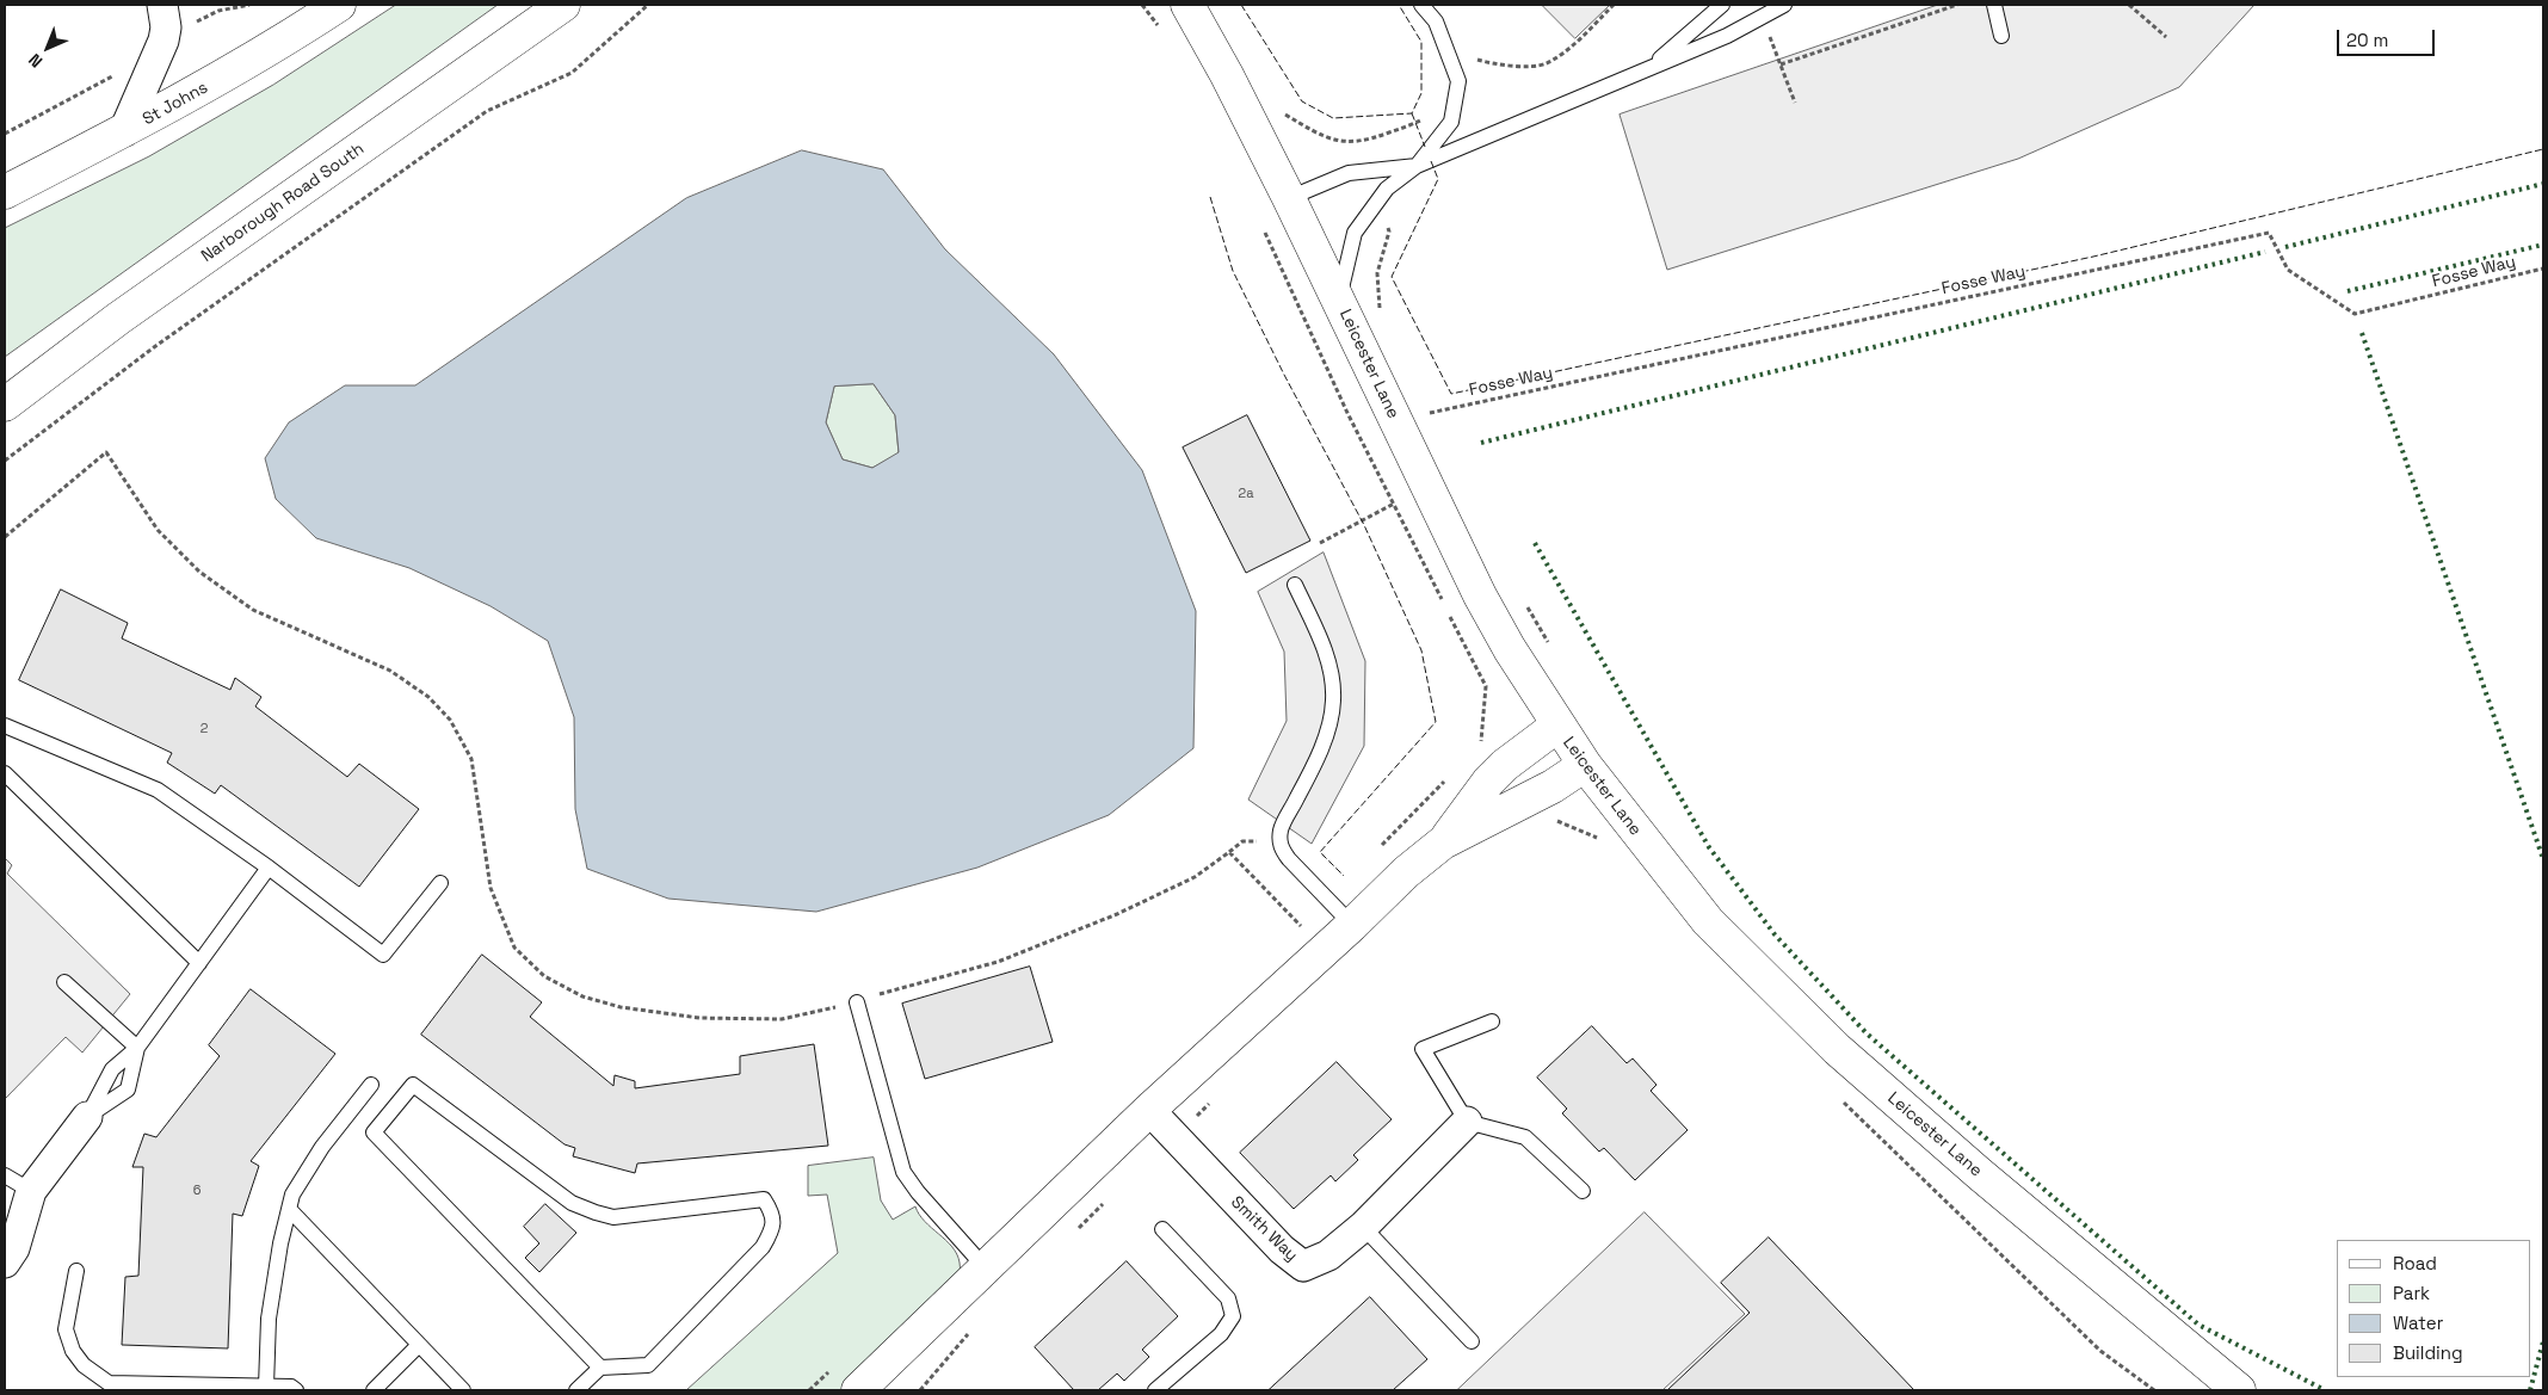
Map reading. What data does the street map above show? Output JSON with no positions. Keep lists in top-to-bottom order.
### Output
{
  "streets": {
    "street": [
      "St Johns",
      "Narborough Road South",
      "Leicester Lane",
      "Smith Way"
    ],
    "path": ["Fosse Way"]
  },
  "crossings": [
    ["Fosse Way", "Leicester Lane"]
  ],
  "house_numbers": ["2a", "2", "6"],
  "legend": [
    "Road",
    "Park",
    "Water",
    "Building"
  ],
  "scale_bar": "20 m",
  "north": "bottom left"
}
